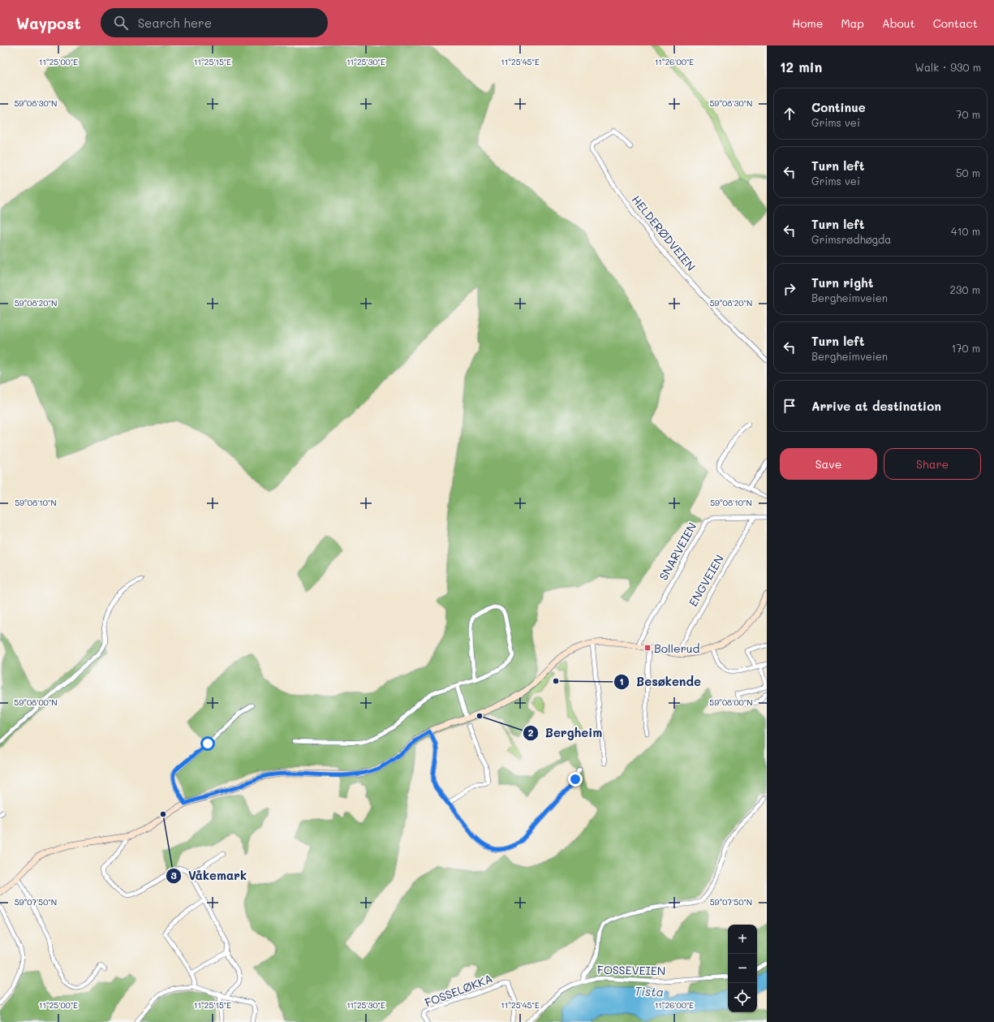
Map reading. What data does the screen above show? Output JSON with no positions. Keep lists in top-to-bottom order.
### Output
{
  "streets": {
    "street": [
      "HELDERØDVEIEN",
      "SNARVEIEN",
      "ENGVEIEN",
      "FOSSEVEIEN",
      "FOSSELØKKA"
    ]
  },
  "crossings": [
    ["SNARVEIEN", "ENGVEIEN"]
  ],
  "water": ["Tista"],
  "places": {
    "transit": ["Bollerud"],
    "other": ["Besøkende", "Bergheim", "Våkemark"]
  },
  "page": {
    "header": "Waypost",
    "search": "Search here",
    "nav": [
      "Home",
      "Map",
      "About",
      "Contact"
    ],
    "heading": ["12 min", "Walk · 930 m"],
    "list": [
      ["Continue", "Grims vei", "70 m"],
      ["Turn left", "Grims vei", "50 m"],
      ["Turn left", "Grimsrødhøgda", "410 m"],
      ["Turn right", "Bergheimveien", "230 m"],
      ["Turn left", "Bergheimveien", "170 m"],
      "Arrive at destination"
    ],
    "buttons": ["Save", "Share"],
    "map_buttons": ["+", "−"]
  },
  "coordinates": [
    "11°25'00\"E",
    "11°25'15\"E",
    "11°25'30\"E",
    "11°25'45\"E",
    "11°26'00\"E",
    "59°08'30\"N",
    "59°08'20\"N",
    "59°08'10\"N",
    "59°08'00\"N",
    "59°07'50\"N"
  ]
}
